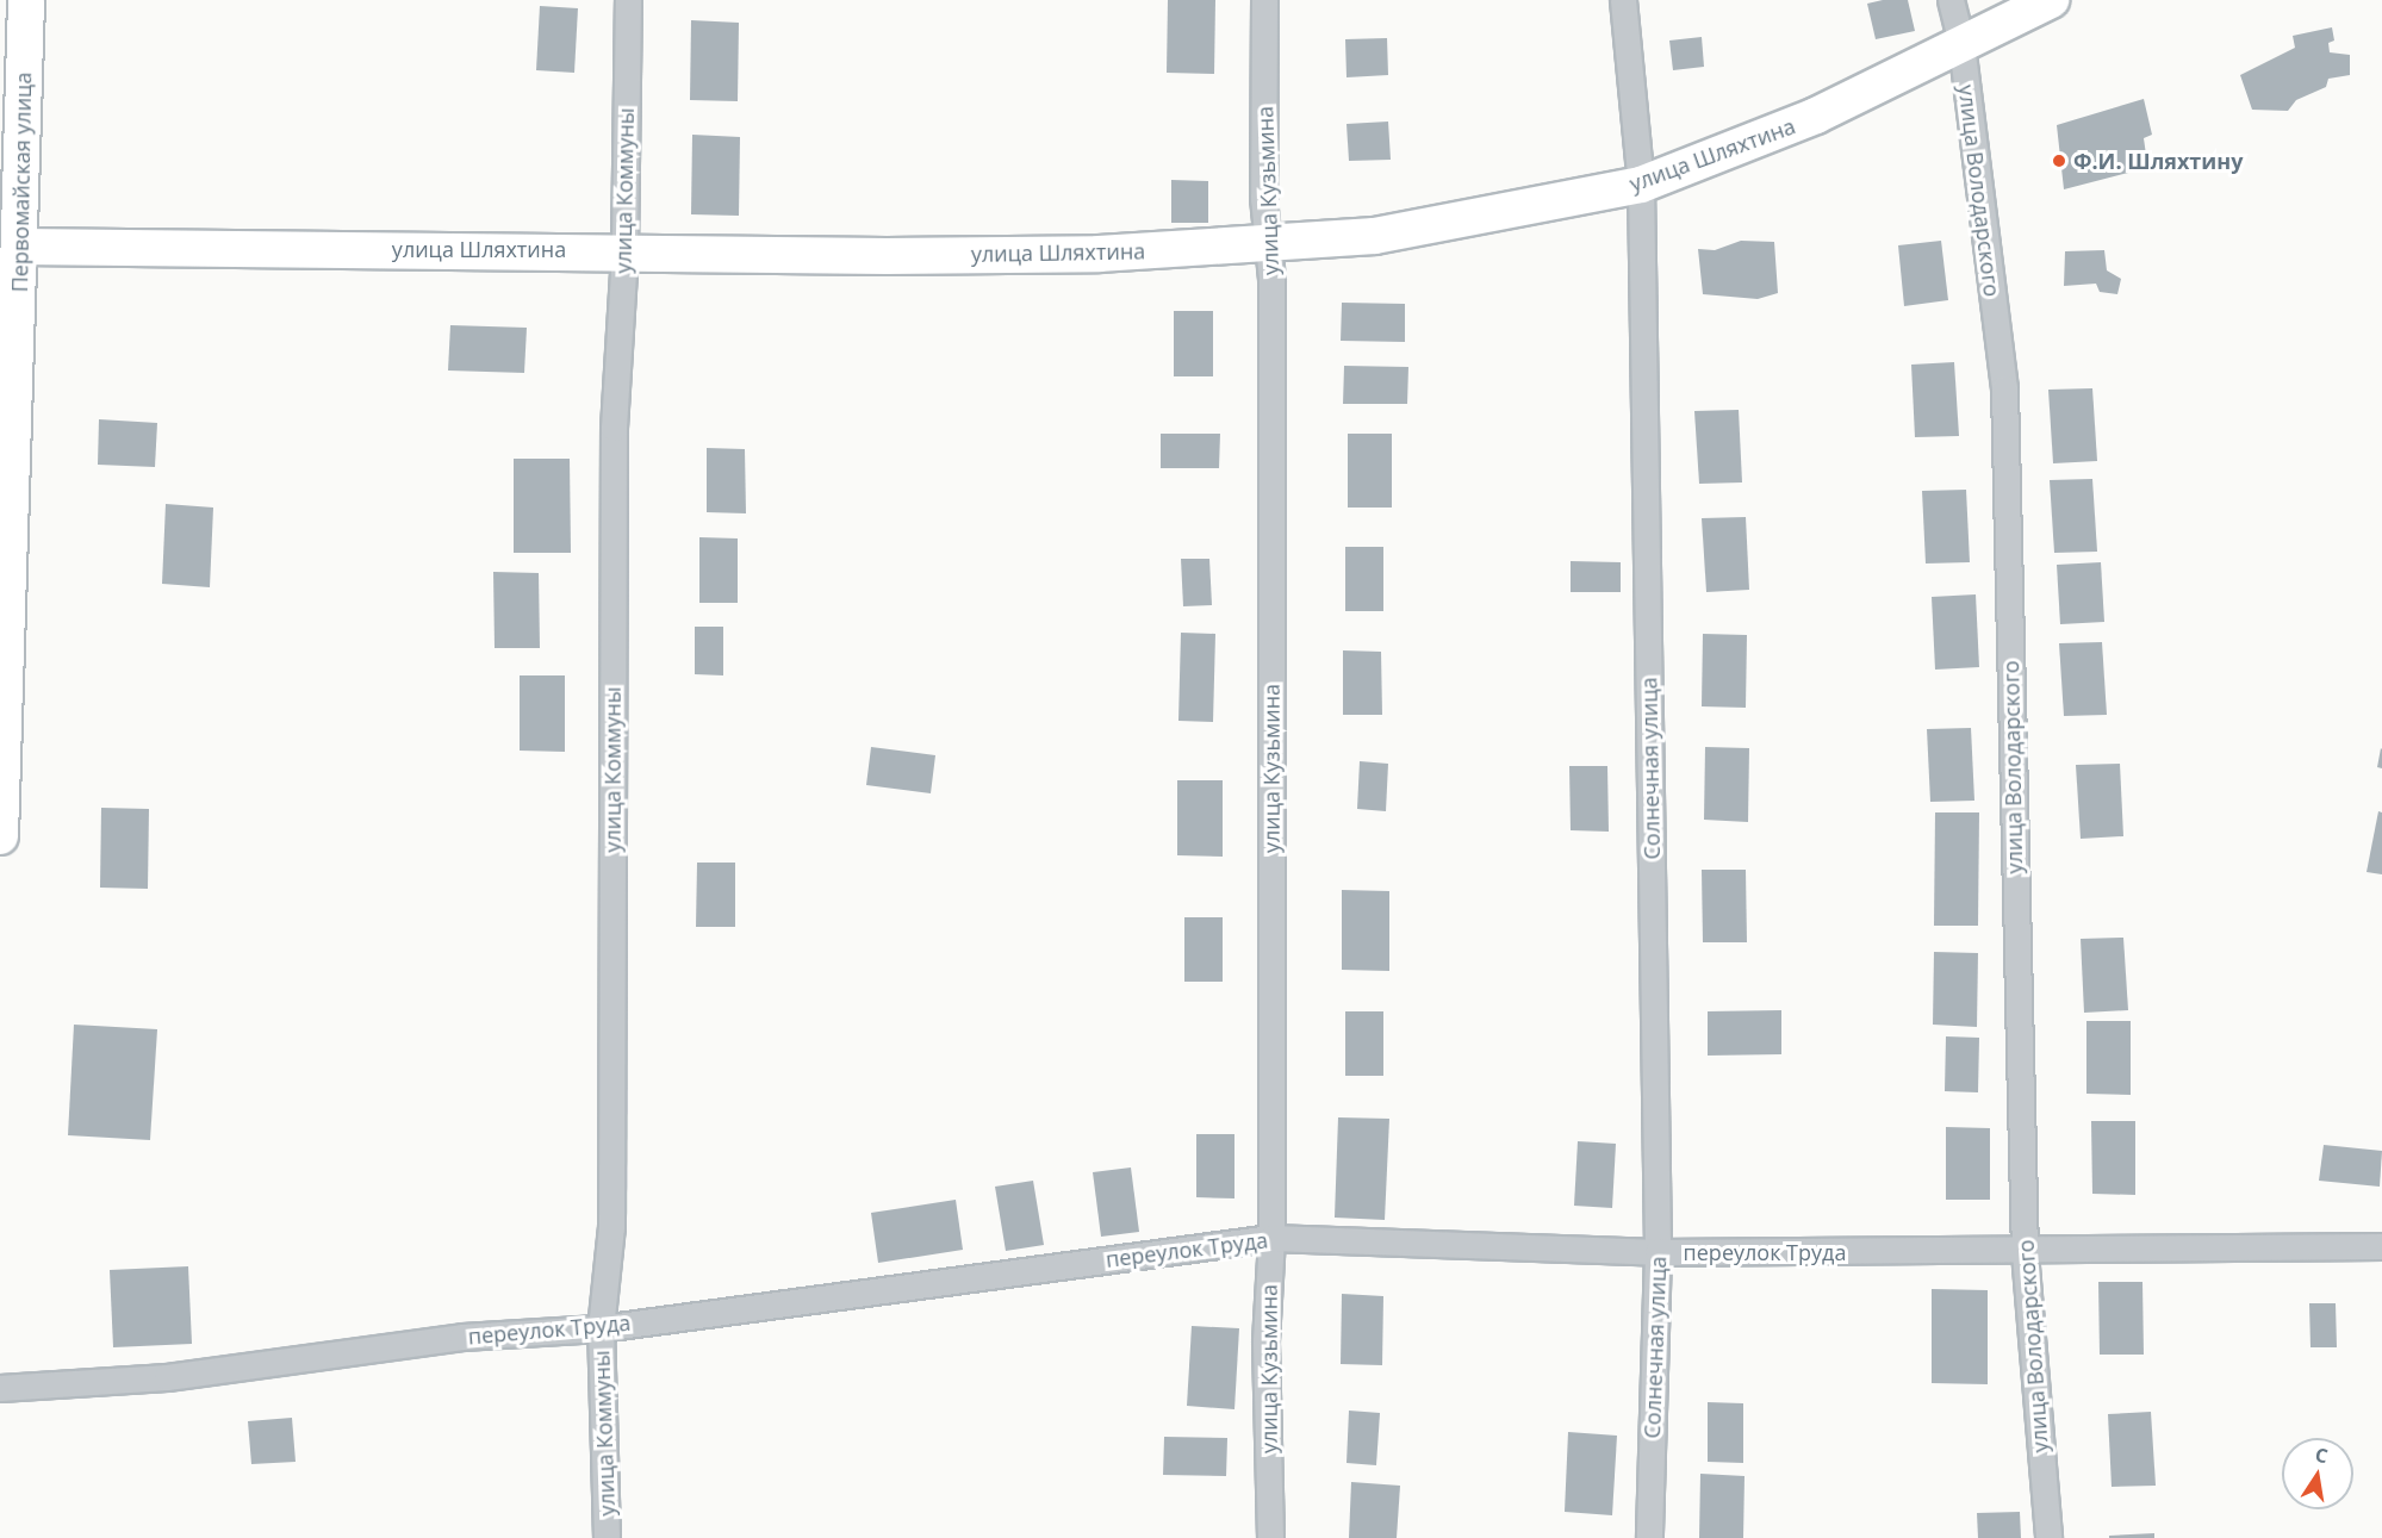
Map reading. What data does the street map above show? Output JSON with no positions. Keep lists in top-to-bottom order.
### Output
{
  "streets": {
    "main road": ["улица Шляхтина", "Первомайская улица"],
    "street": [
      "улица Коммуны",
      "улица Кузьмина",
      "улица Володарского",
      "Солнечная улица",
      "переулок Труда"
    ]
  },
  "crossings": [
    ["улица Шляхтина", "Первомайская улица"],
    ["улица Шляхтина", "улица Коммуны"],
    ["улица Шляхтина", "улица Кузьмина"],
    ["улица Шляхтина", "улица Володарского"],
    ["улица Шляхтина", "Солнечная улица"],
    ["улица Коммуны", "переулок Труда"],
    ["улица Кузьмина", "переулок Труда"],
    ["улица Володарского", "переулок Труда"],
    ["Солнечная улица", "переулок Труда"]
  ],
  "places": ["Ф.И. Шляхтину"],
  "north": "top"
}
